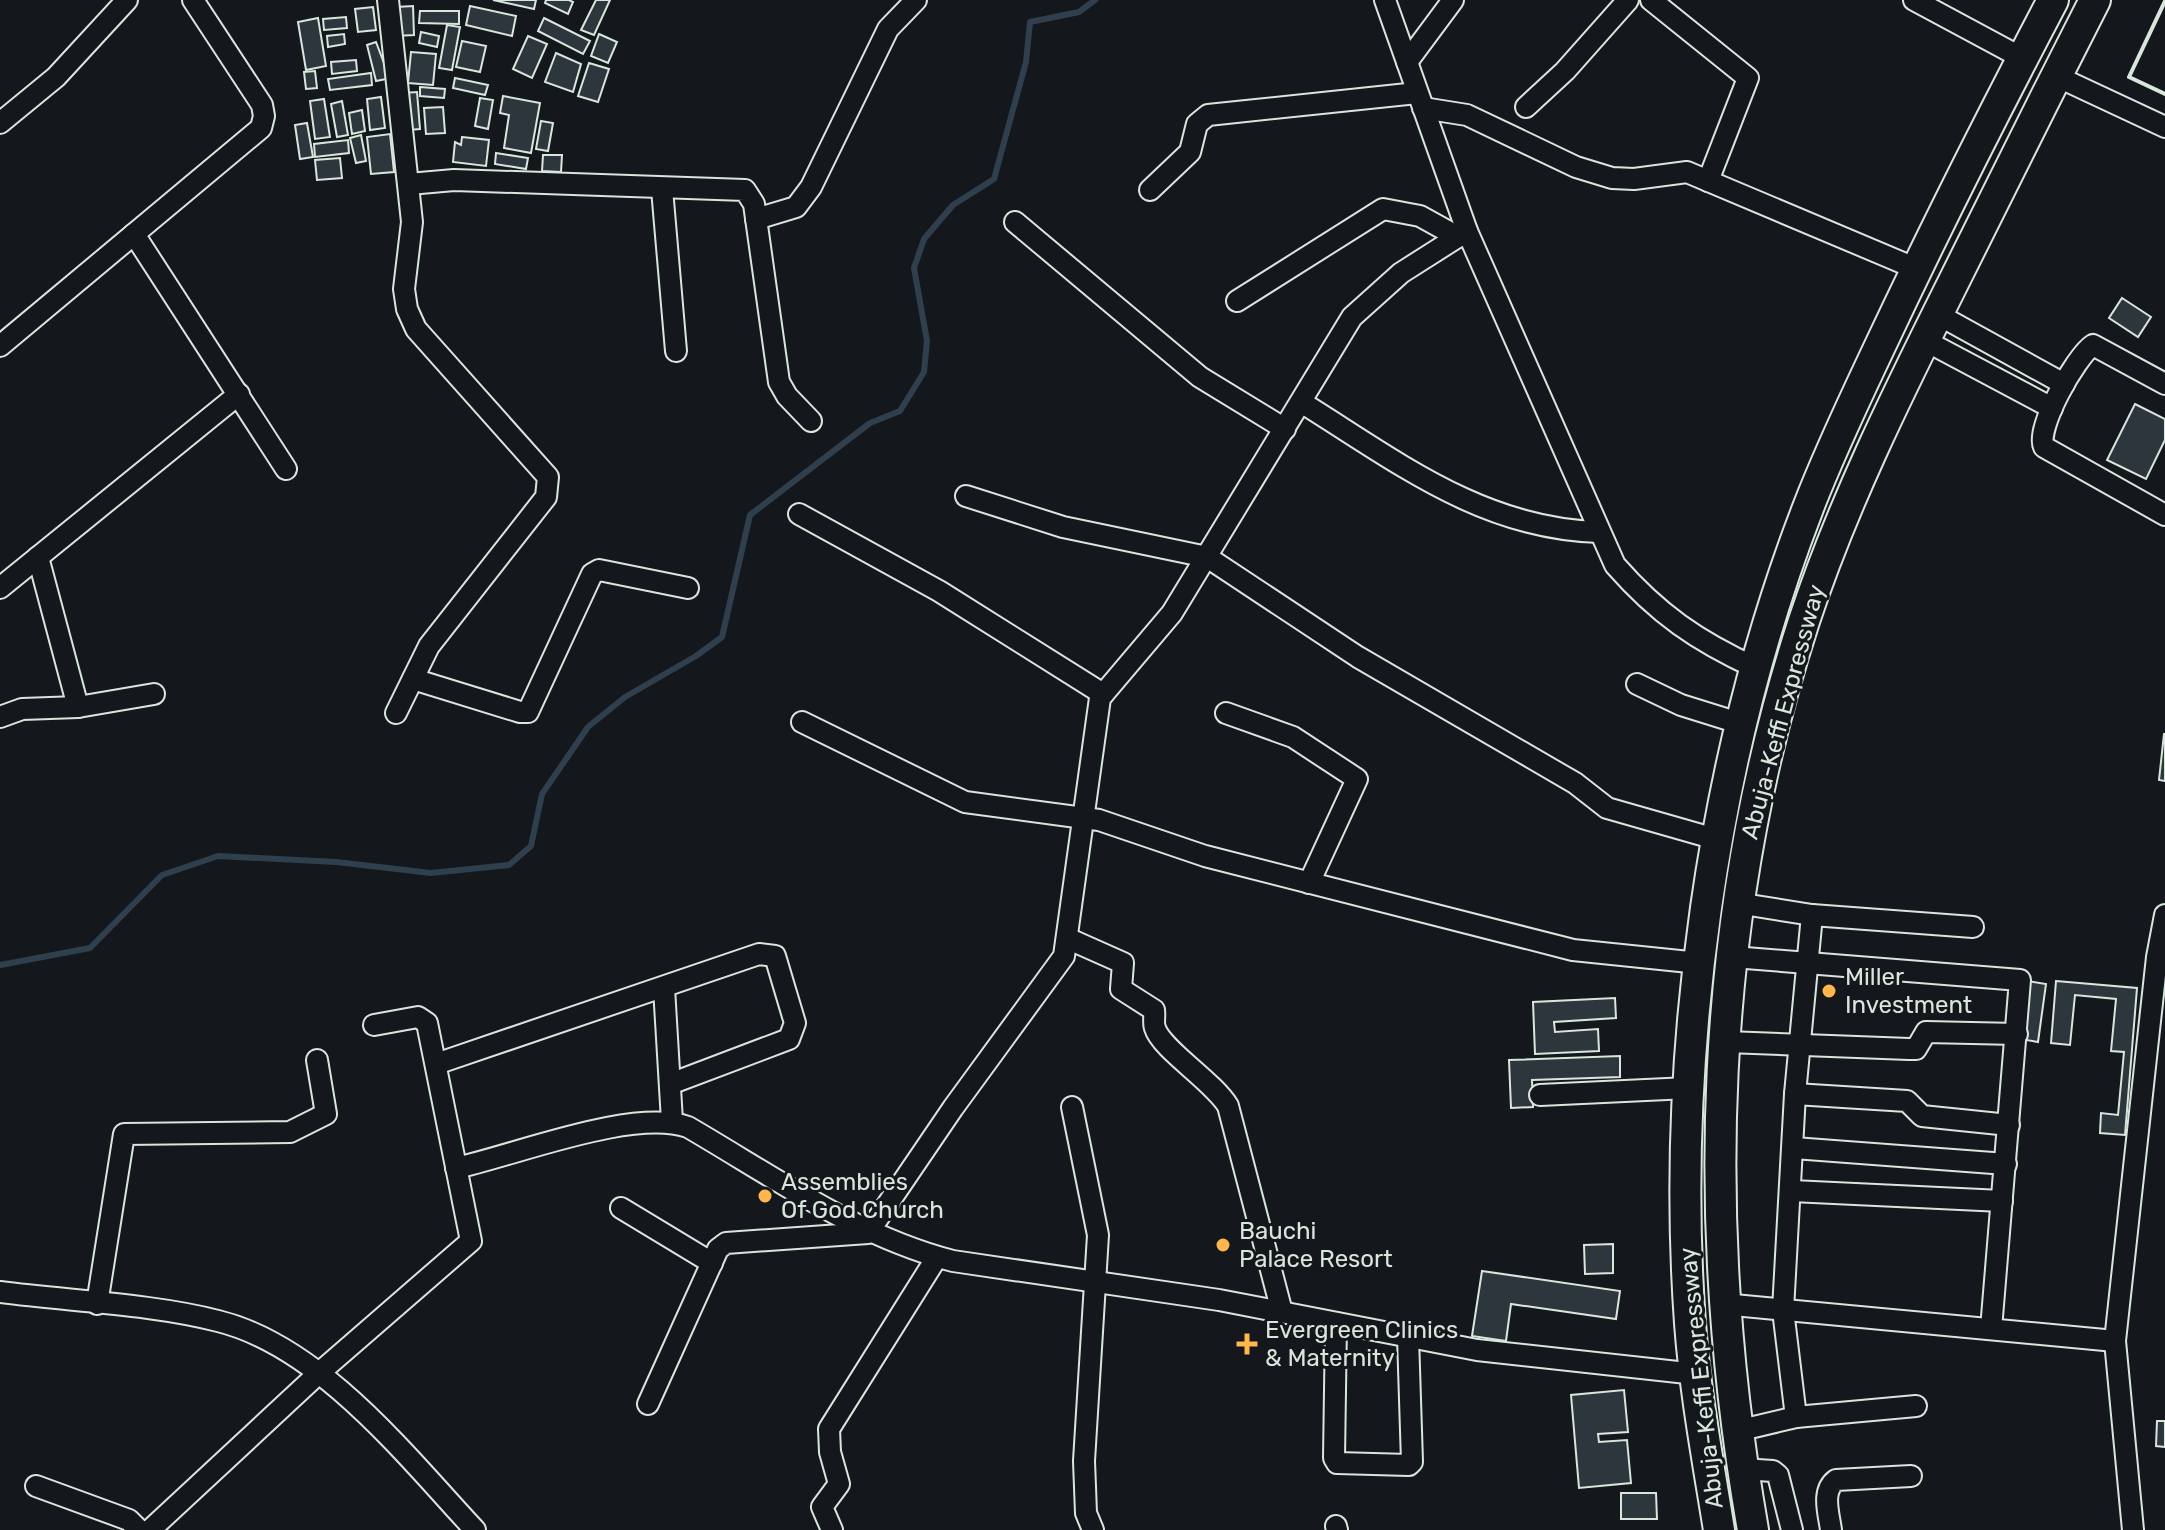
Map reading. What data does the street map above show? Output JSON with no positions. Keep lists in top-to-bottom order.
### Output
{
  "streets": {
    "highway": ["Abuja-Keffi Expressway"]
  },
  "places": {
    "other": ["Miller Investment", "Assemblies Of God Church", "Bauchi Palace Resort"],
    "health": ["Evergreen Clinics & Maternity"]
  }
}
